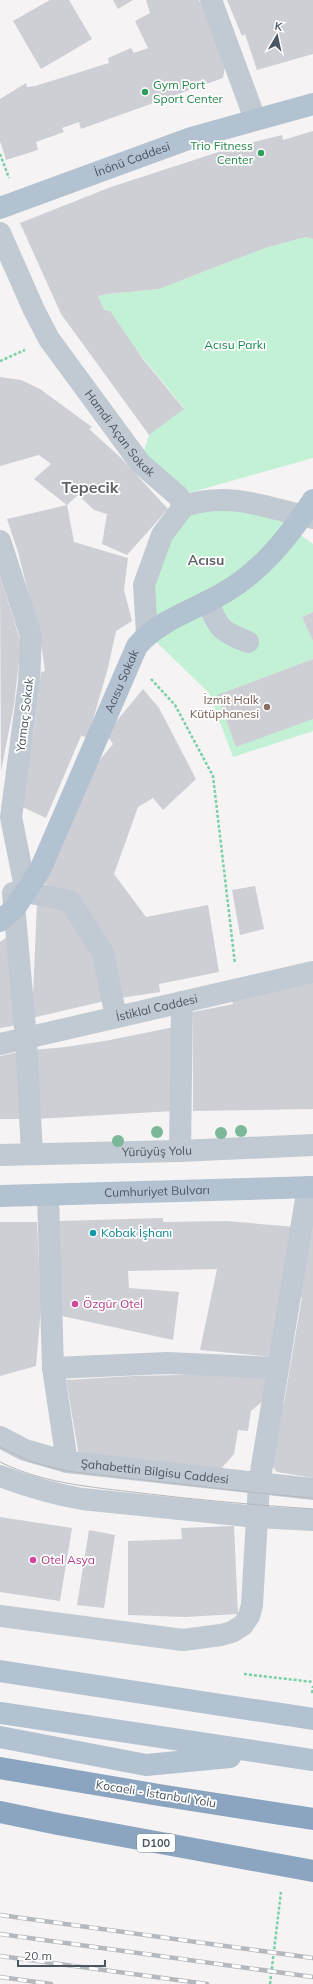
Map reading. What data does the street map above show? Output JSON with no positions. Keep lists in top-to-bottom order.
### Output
{
  "streets": {
    "highway": ["Kocaeli - İstanbul Yolu", "D100"],
    "main road": ["İnönü Caddesi", "Acısu Sokak", "Cumhuriyet Bulvarı"],
    "street": [
      "Hamdi Açan Sokak",
      "Yamaç Sokak",
      "İstiklal Caddesi",
      "Yürüyüş Yolu",
      "Şahabettin Bilgisu Caddesi"
    ]
  },
  "crossings": [
    ["Acısu Sokak", "Yamaç Sokak"],
    ["Yamaç Sokak", "İstiklal Caddesi"],
    ["Yamaç Sokak", "Yürüyüş Yolu"]
  ],
  "districts": ["Tepecik", "Acısu"],
  "parks": ["Acısu Parkı"],
  "places": [
    "Gym Port Sport Center",
    "Trio Fitness Center",
    "İzmit Halk Kütüphanesi",
    "Kobak İşhanı",
    "Özgür Otel",
    "Otel Asya"
  ],
  "scale_bar": "20 m",
  "north": "top"
}
